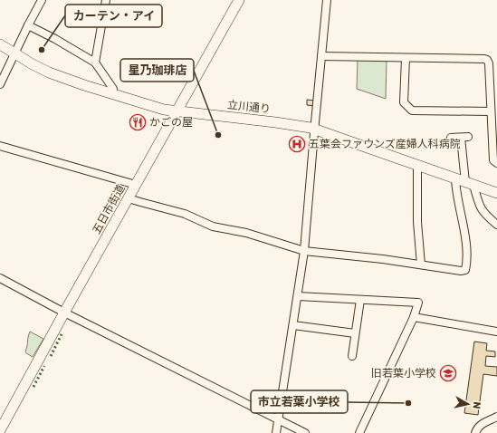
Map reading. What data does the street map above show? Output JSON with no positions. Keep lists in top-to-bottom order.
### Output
{
  "streets": {
    "main road": ["立川通り", "五日市街道"]
  },
  "crossings": [
    ["立川通り", "五日市街道"]
  ],
  "places": {
    "other": ["カーテン・アイ", "星乃珈琲店", "市立若葉小学校"],
    "restaurant": ["かごの屋"],
    "hospital": ["五葉会ファウンズ産婦人科病院"],
    "school or university": ["旧若葉小学校"]
  },
  "north": "right"
}
